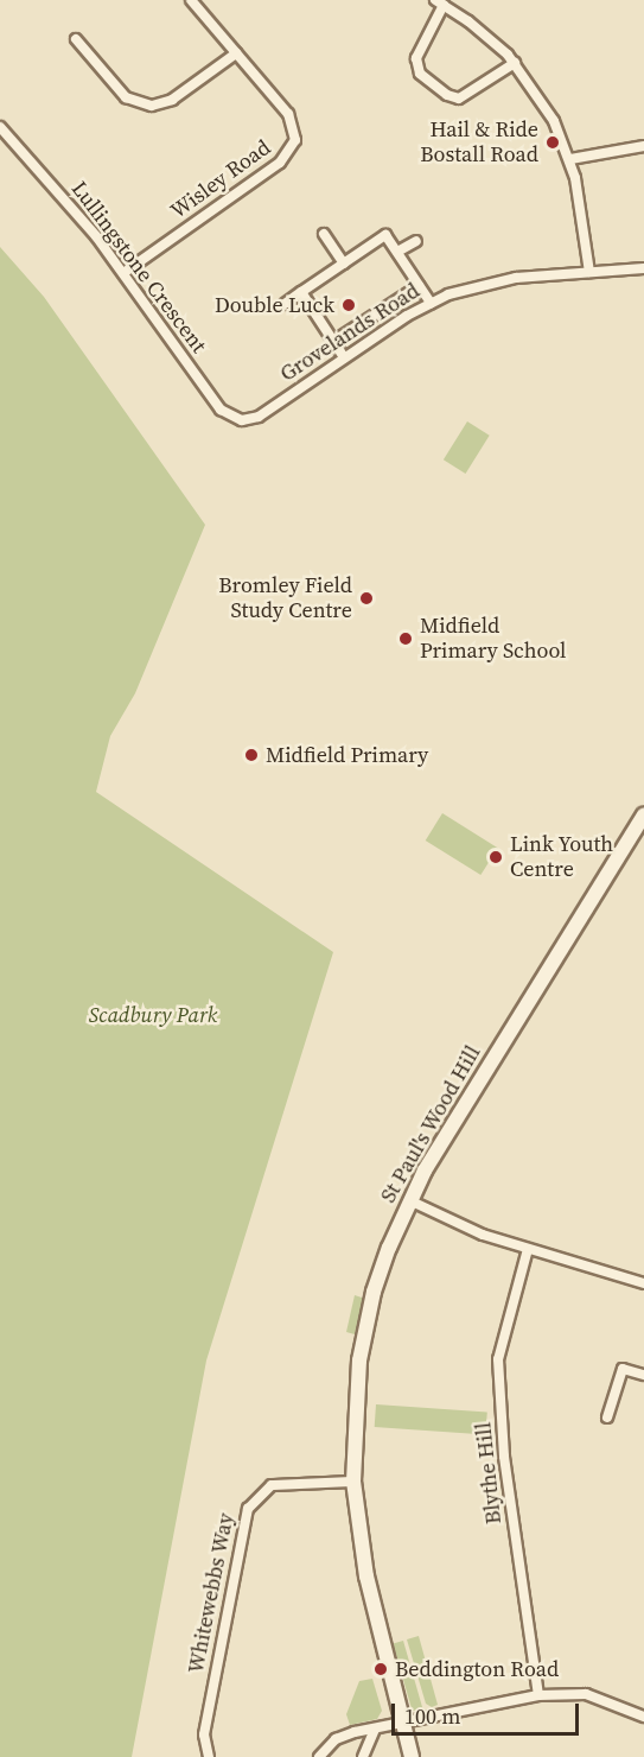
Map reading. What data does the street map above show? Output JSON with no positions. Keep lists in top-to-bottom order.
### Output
{
  "streets": {
    "street": [
      "Wisley Road",
      "Lullingstone Crescent",
      "Grovelands Road",
      "St Paul's Wood Hill",
      "Blythe Hill",
      "Whitewebbs Way"
    ]
  },
  "crossings": [
    ["Wisley Road", "Lullingstone Crescent"],
    ["Lullingstone Crescent", "Grovelands Road"],
    ["St Paul's Wood Hill", "Whitewebbs Way"]
  ],
  "parks": ["Scadbury Park"],
  "places": [
    "Hail & Ride Bostall Road",
    "Double Luck",
    "Bromley Field Study Centre",
    "Midfield Primary School",
    "Midfield Primary",
    "Link Youth Centre",
    "Beddington Road"
  ],
  "scale_bar": "100 m"
}
